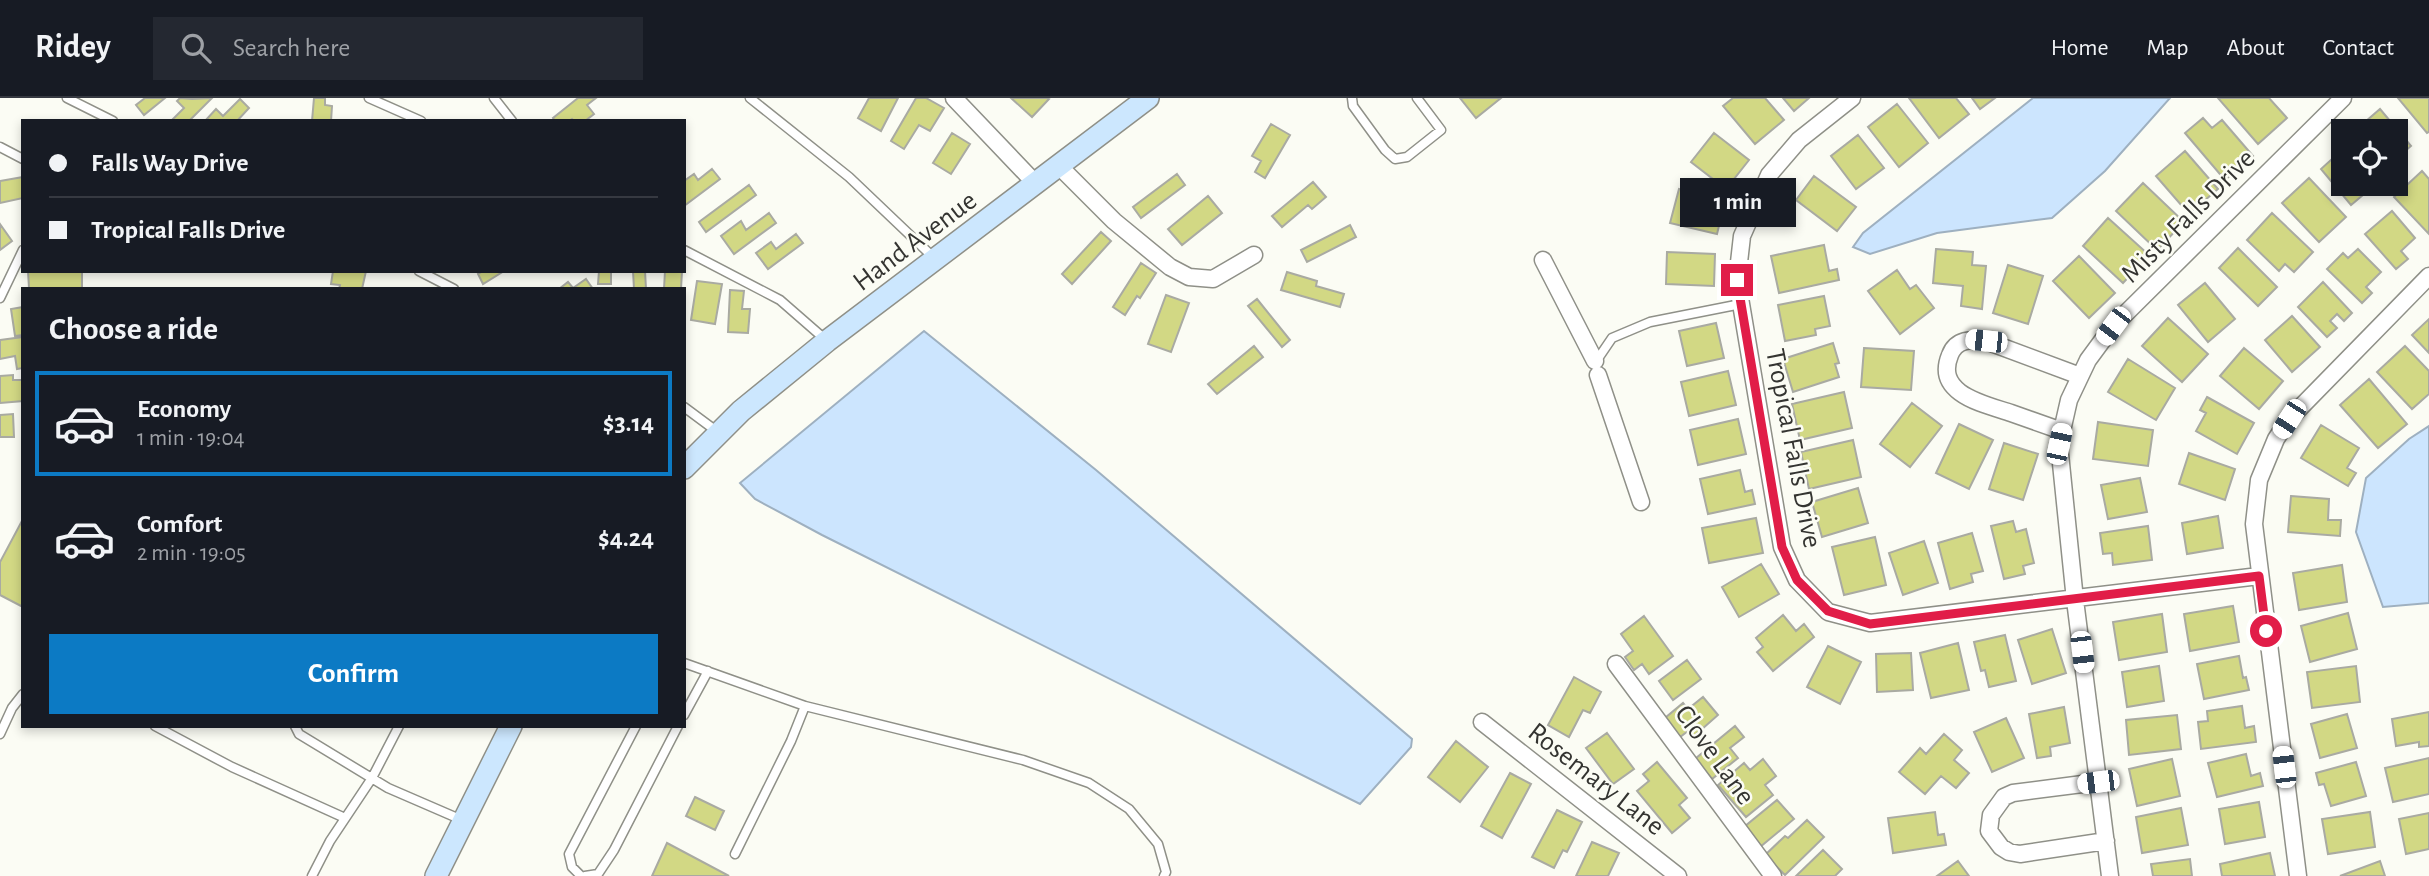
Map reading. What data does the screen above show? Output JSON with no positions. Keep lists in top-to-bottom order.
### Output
{
  "streets": {
    "street": [
      "Misty Falls Drive",
      "Hand Avenue",
      "Tropical Falls Drive",
      "Clove Lane",
      "Rosemary Lane"
    ]
  },
  "crossings": [
    ["Misty Falls Drive", "Tropical Falls Drive"]
  ],
  "page": {
    "header": "Ridey",
    "search": "Search here",
    "nav": [
      "Home",
      "Map",
      "About",
      "Contact"
    ],
    "banner": ["Falls Way Drive", "Tropical Falls Drive"],
    "bubble": "1 min",
    "heading": "Choose a ride",
    "list": [
      {
        "name": "Economy",
        "note": "1 min · 19:04",
        "value": "$3.14"
      },
      {
        "name": "Comfort",
        "note": "2 min · 19:05",
        "value": "$4.24"
      }
    ],
    "buttons": "Confirm"
  }
}
